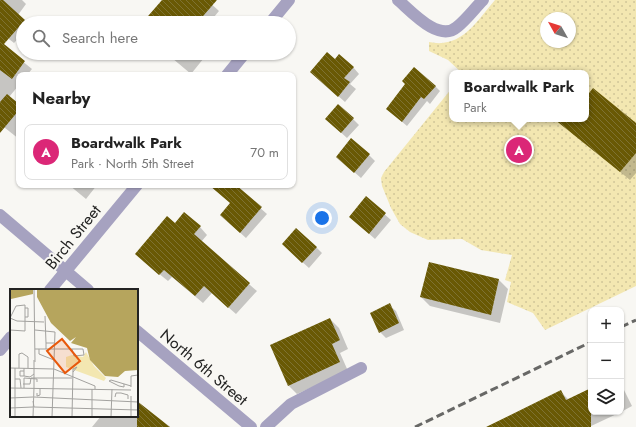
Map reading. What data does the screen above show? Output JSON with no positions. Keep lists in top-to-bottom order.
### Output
{
  "streets": {
    "street": ["Birch Street", "North 6th Street"]
  },
  "north": "top left",
  "page": {
    "search": "Search here",
    "popup": ["Boardwalk Park", "Park"],
    "heading": "Nearby",
    "list": [
      {
        "mark": "A",
        "name": "Boardwalk Park",
        "note": "Park · North 5th Street",
        "value": "70 m"
      }
    ],
    "pins": "A",
    "map_buttons": ["+", "−"]
  }
}
